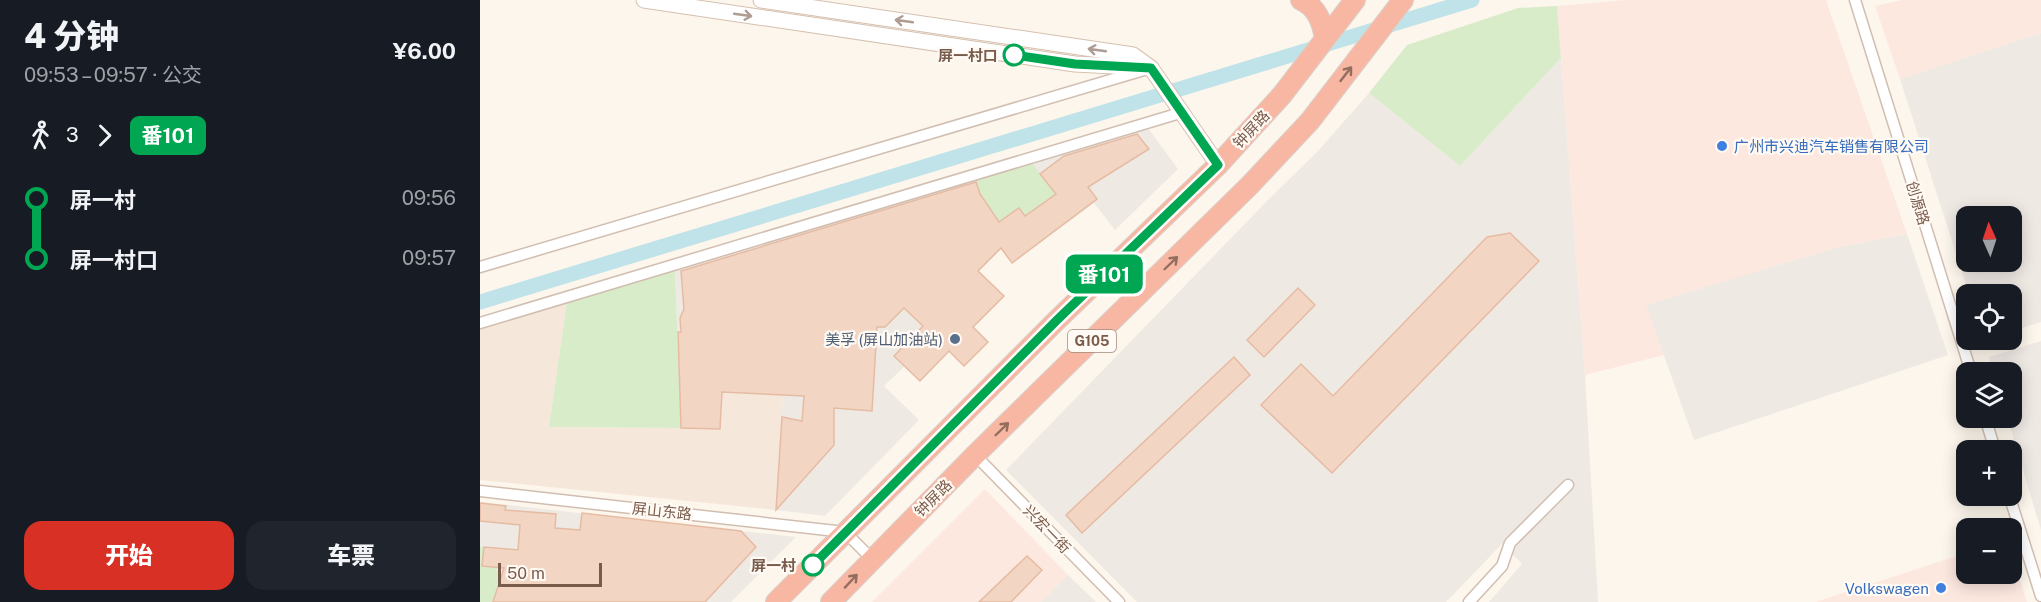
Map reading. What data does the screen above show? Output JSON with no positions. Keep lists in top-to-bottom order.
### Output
{
  "streets": {
    "highway": ["钟屏路", "G105"],
    "street": ["创源路", "屏山东路", "兴宏一街"]
  },
  "crossings": [
    ["钟屏路", "屏山东路"],
    ["钟屏路", "兴宏一街"]
  ],
  "places": [
    "屏一村口",
    "广州市兴迪汽车销售有限公司",
    "美孚 (屏山加油站)",
    "屏一村",
    "Volkswagen"
  ],
  "lines": ["bus line 番101"],
  "scale_bar": "50 m",
  "north": "top",
  "page": {
    "heading": ["4 分钟", "09:53 – 09:57 · 公交", "¥6.00"],
    "on_map": "番101",
    "legs": ["3", "番101"],
    "list": [
      {
        "name": "屏一村",
        "value": "09:56"
      },
      {
        "name": "屏一村口",
        "value": "09:57"
      }
    ],
    "map_buttons": ["+", "−"],
    "buttons": ["开始", "车票"],
    "scale": "50 m"
  }
}
